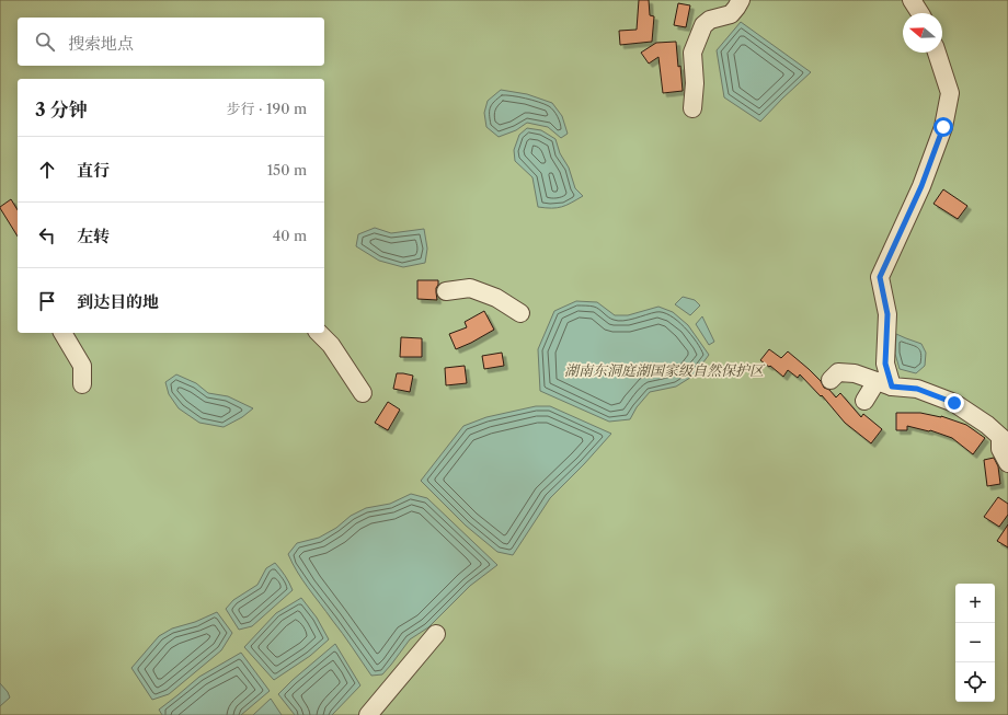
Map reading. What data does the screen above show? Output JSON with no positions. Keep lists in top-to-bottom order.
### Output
{
  "parks": ["湖南东洞庭湖国家级自然保护区"],
  "north": "left",
  "page": {
    "search": "搜索地点",
    "heading": ["3 分钟", "步行 · 190 m"],
    "list": [
      ["直行", "150 m"],
      ["左转", "40 m"],
      "到达目的地"
    ],
    "map_buttons": ["+", "−"]
  }
}
